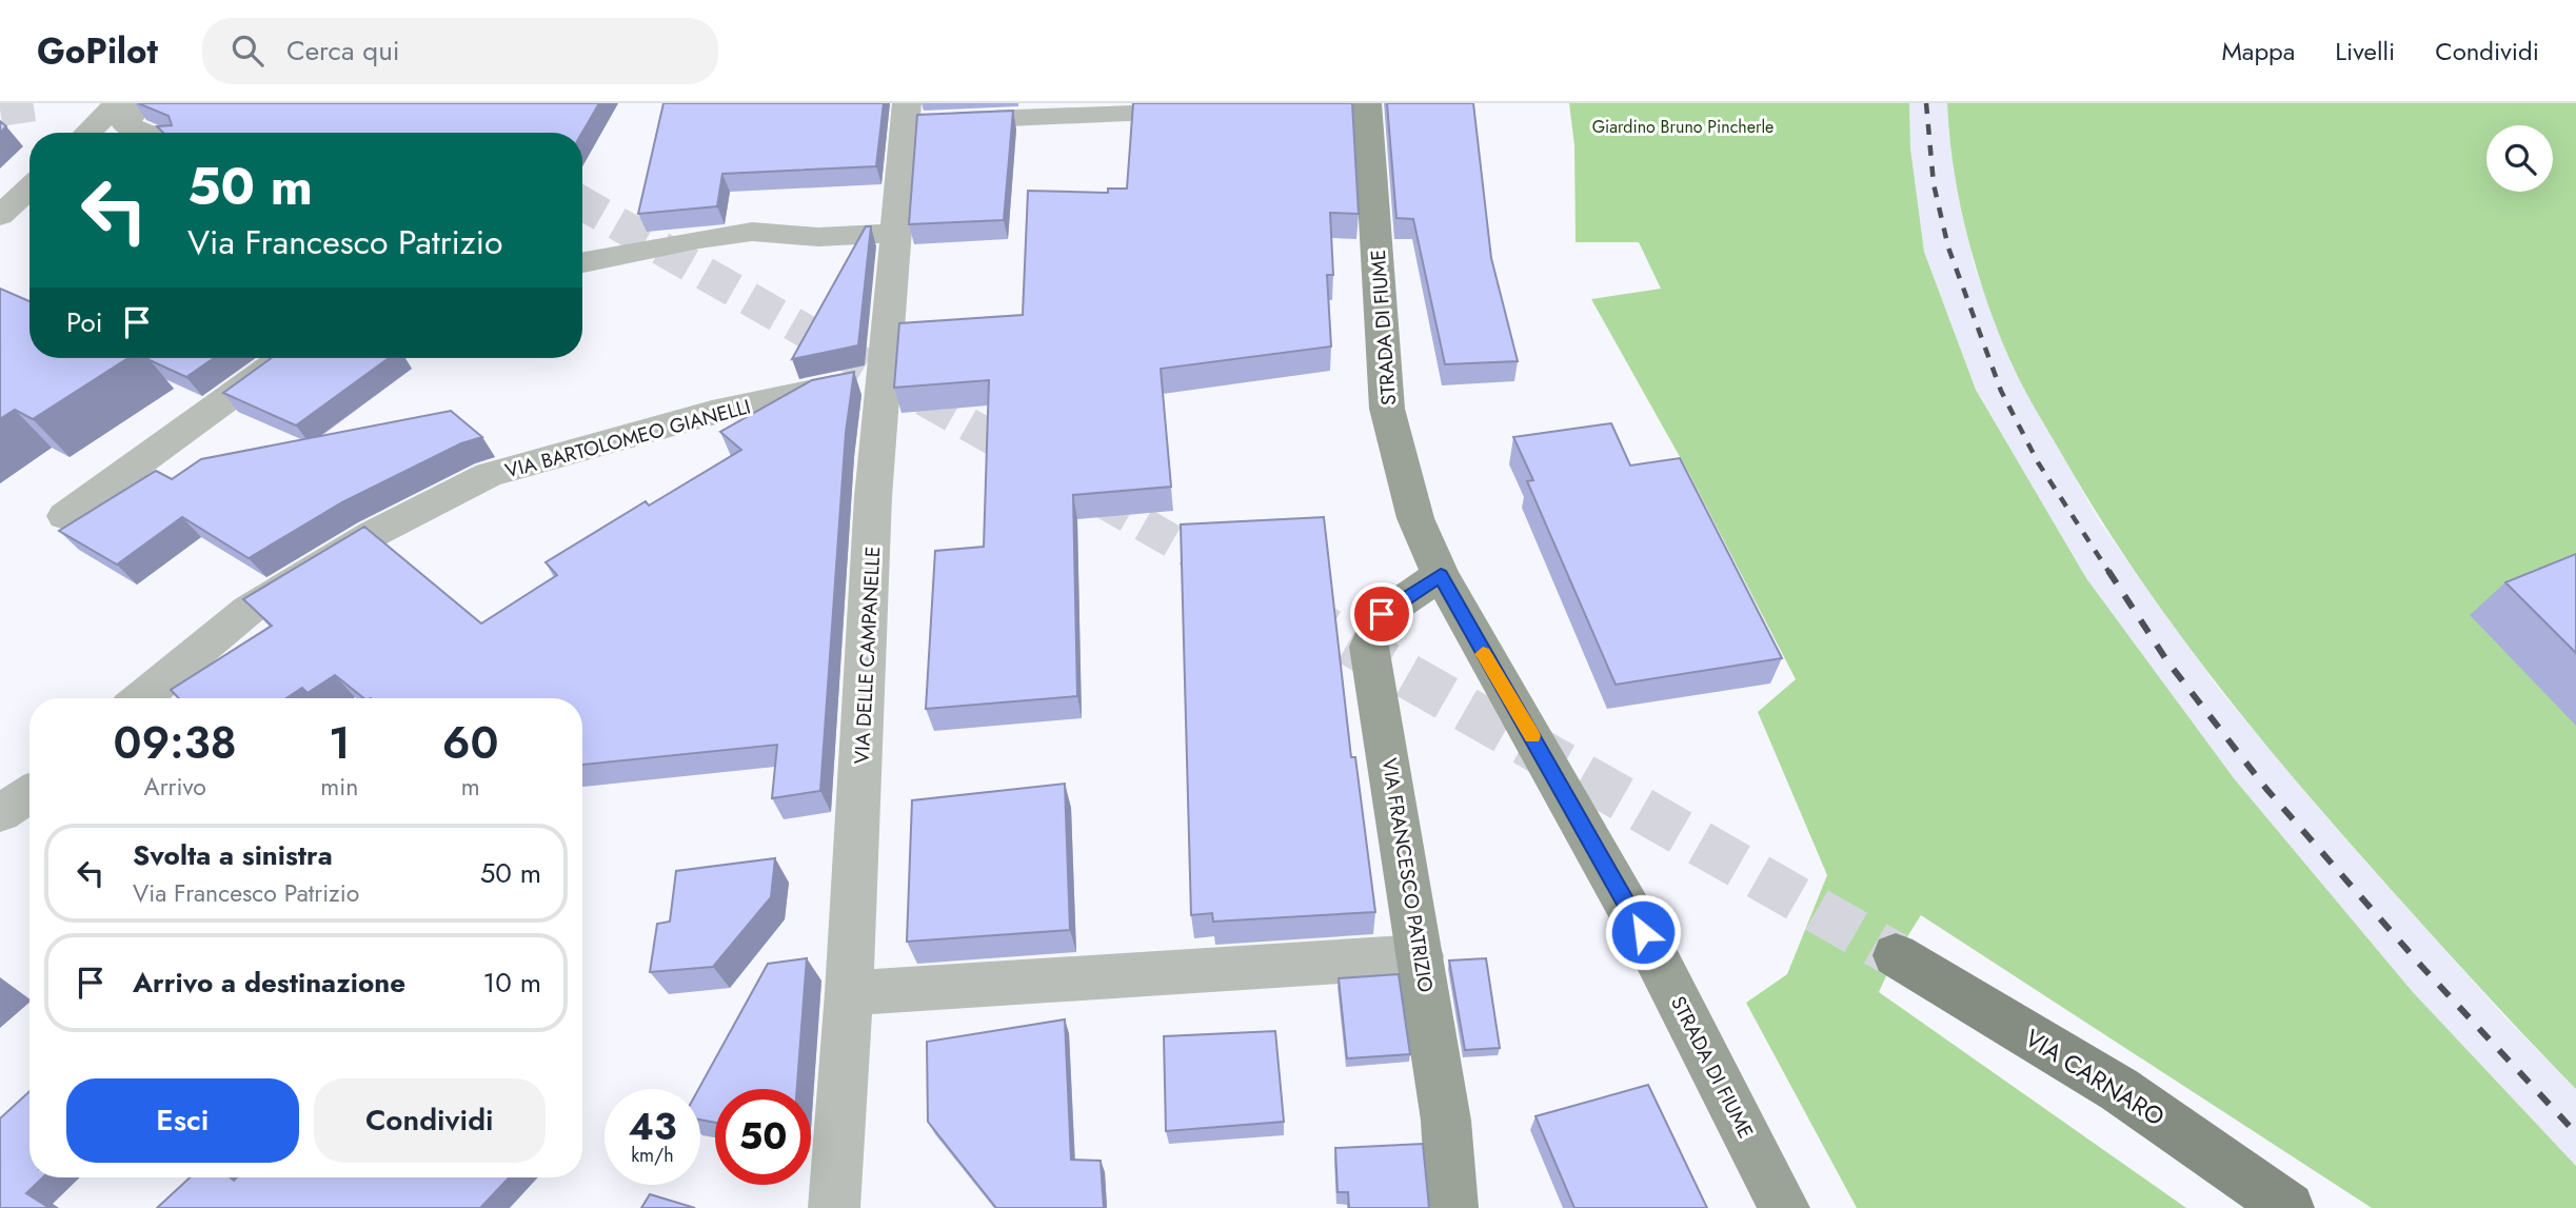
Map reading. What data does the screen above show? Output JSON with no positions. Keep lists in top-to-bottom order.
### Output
{
  "streets": {
    "main road": ["STRADA DI FIUME", "VIA FRANCESCO PATRIZIO", "VIA CARNARO"],
    "street": ["VIA BARTOLOMEO GIANELLI", "VIA DELLE CAMPANELLE"]
  },
  "crossings": [
    ["STRADA DI FIUME", "VIA FRANCESCO PATRIZIO"],
    ["VIA BARTOLOMEO GIANELLI", "VIA DELLE CAMPANELLE"]
  ],
  "parks": ["Giardino Bruno Pincherle"],
  "page": {
    "header": "GoPilot",
    "search": "Cerca qui",
    "nav": ["Mappa", "Livelli", "Condividi"],
    "turn": ["50 m", "Via Francesco Patrizio"],
    "then": "Poi",
    "eta": [
      "09:38",
      "Arrivo",
      "1",
      "min",
      "60",
      "m"
    ],
    "list": [
      {
        "name": "Svolta a sinistra",
        "note": "Via Francesco Patrizio",
        "value": "50 m"
      },
      {
        "name": "Arrivo a destinazione",
        "value": "10 m"
      }
    ],
    "buttons": ["Esci", "Condividi"],
    "speed": "43 km/h",
    "limit": "50"
  }
}
